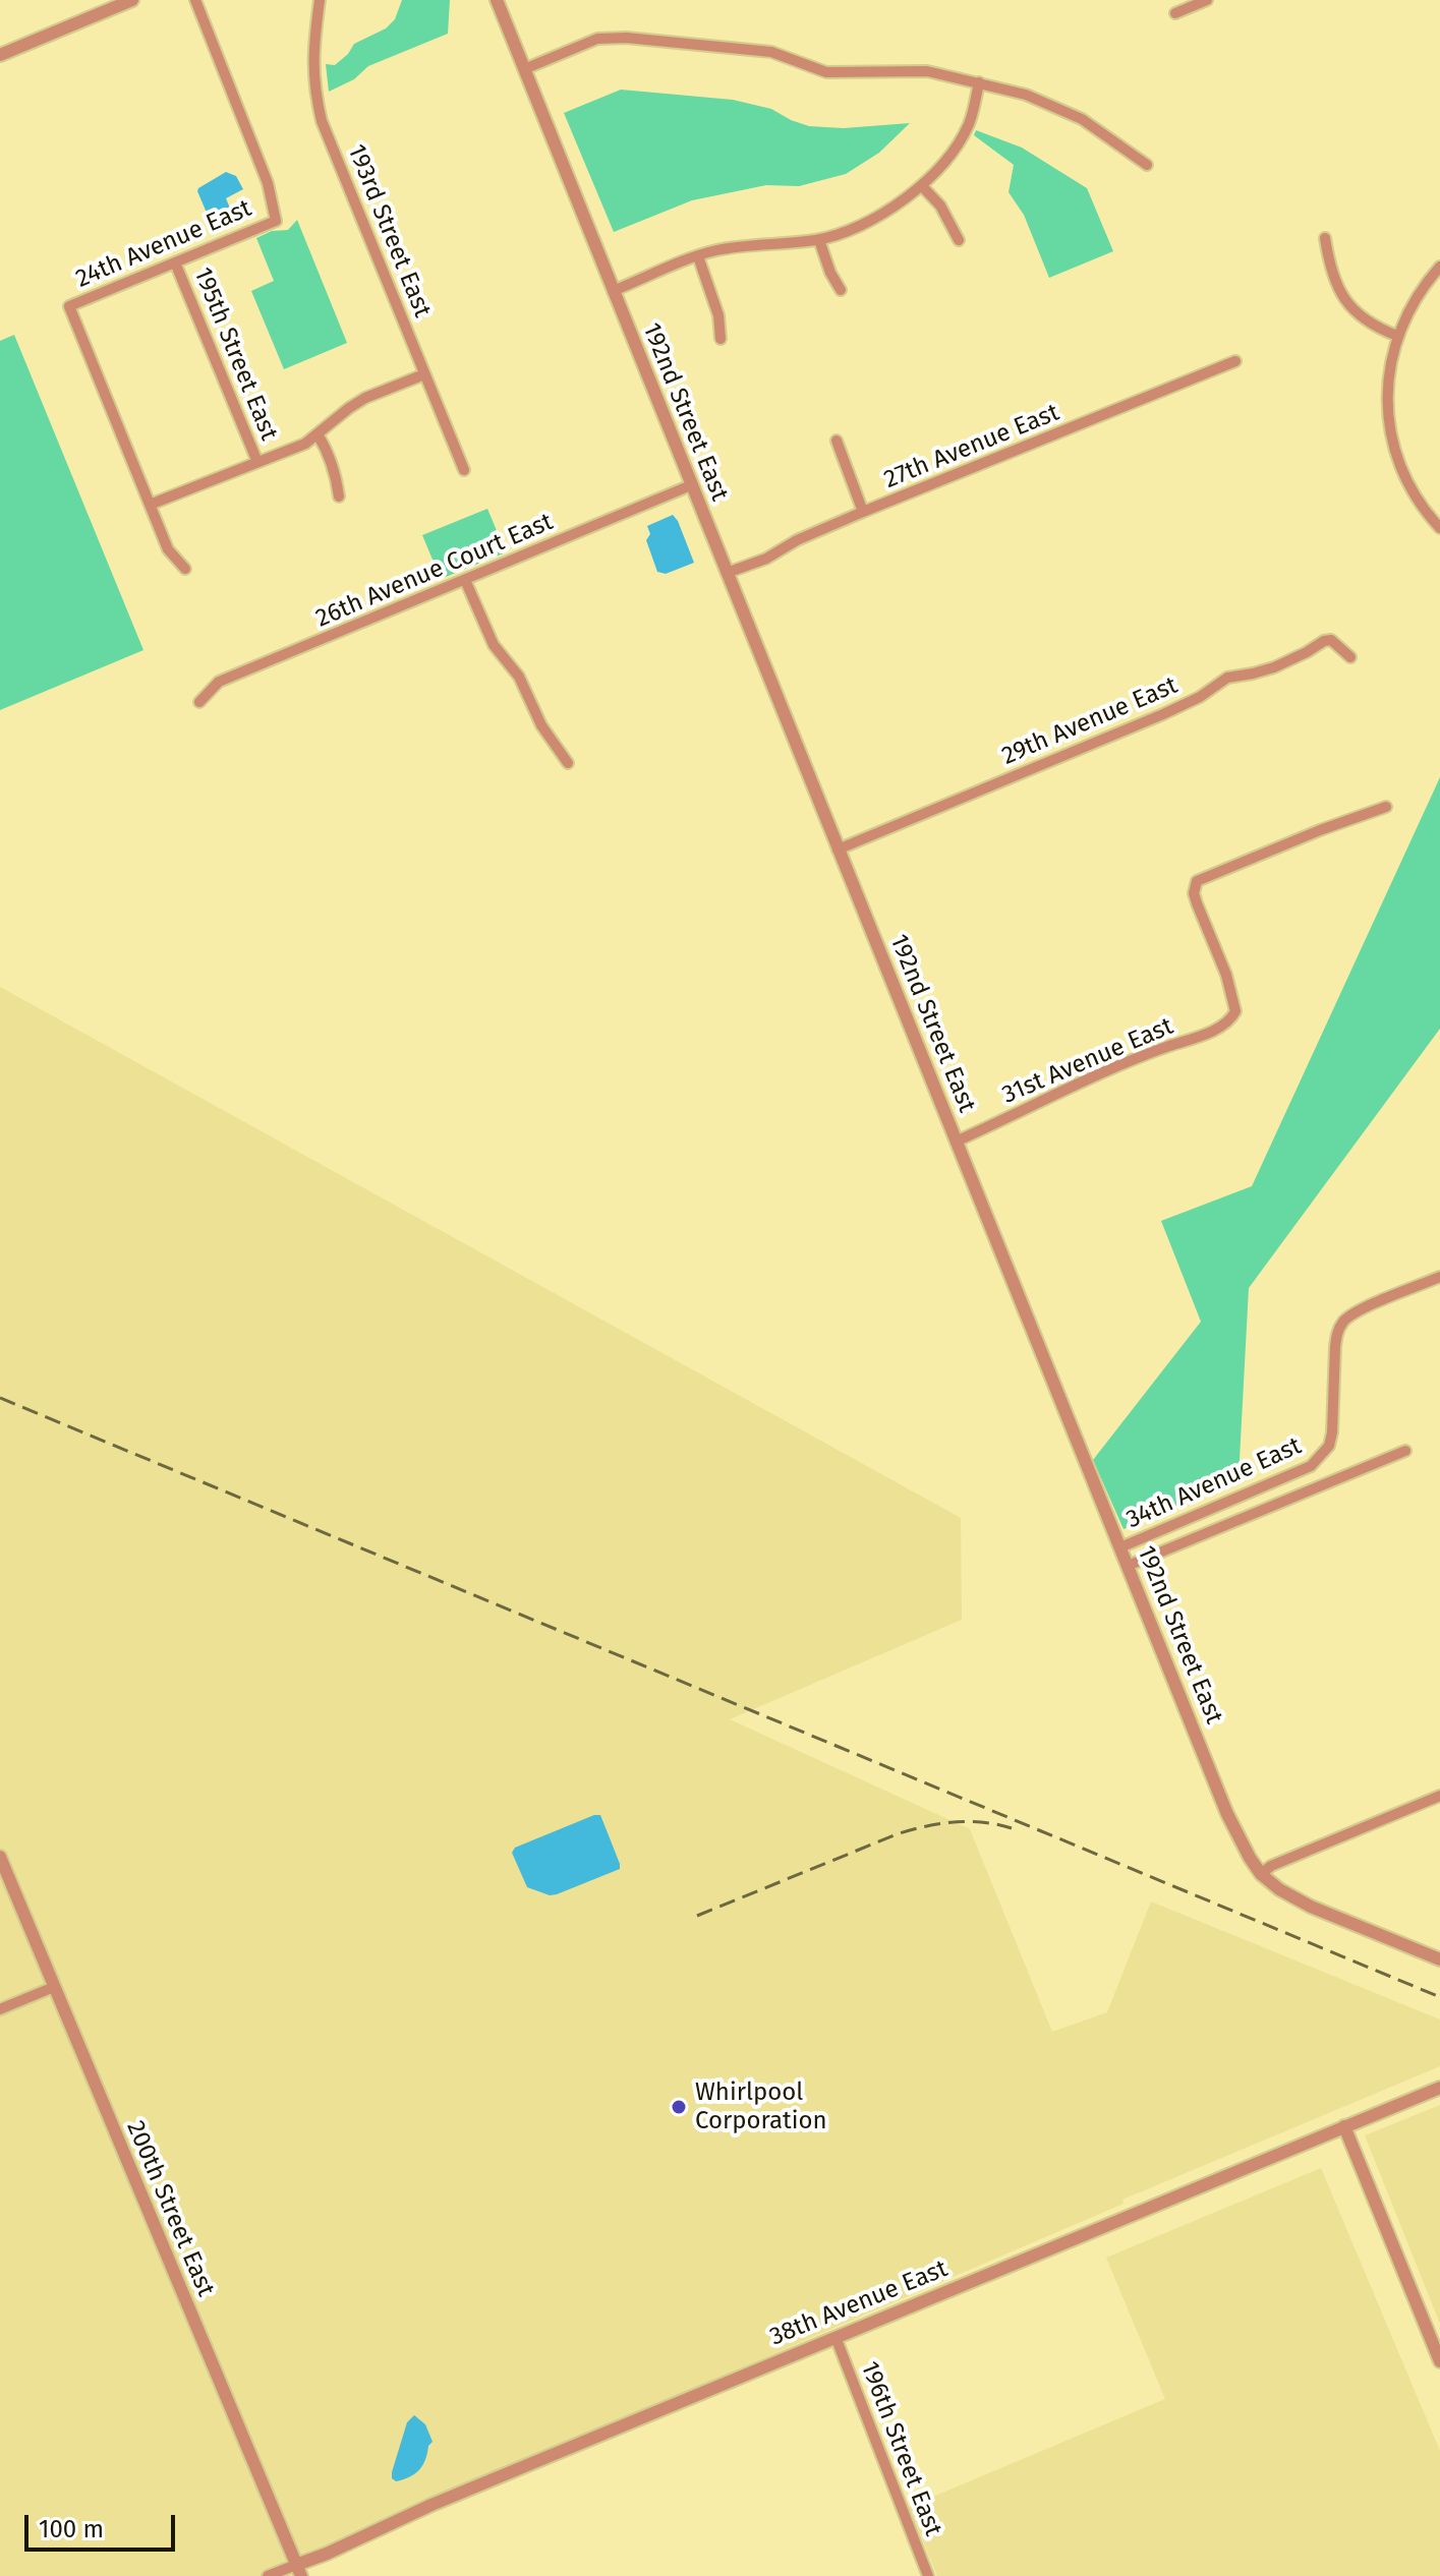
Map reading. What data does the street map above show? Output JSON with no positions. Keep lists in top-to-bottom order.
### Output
{
  "streets": {
    "street": [
      "193rd Street East",
      "24th Avenue East",
      "195th Street East",
      "192nd Street East",
      "27th Avenue East",
      "26th Avenue Court East",
      "29th Avenue East",
      "31st Avenue East",
      "34th Avenue East",
      "200th Street East",
      "38th Avenue East",
      "196th Street East"
    ]
  },
  "crossings": [
    ["24th Avenue East", "195th Street East"],
    ["192nd Street East", "27th Avenue East"],
    ["192nd Street East", "26th Avenue Court East"],
    ["192nd Street East", "29th Avenue East"],
    ["192nd Street East", "31st Avenue East"],
    ["192nd Street East", "34th Avenue East"],
    ["200th Street East", "38th Avenue East"],
    ["38th Avenue East", "196th Street East"]
  ],
  "places": ["Whirlpool Corporation"],
  "scale_bar": "100 m"
}
